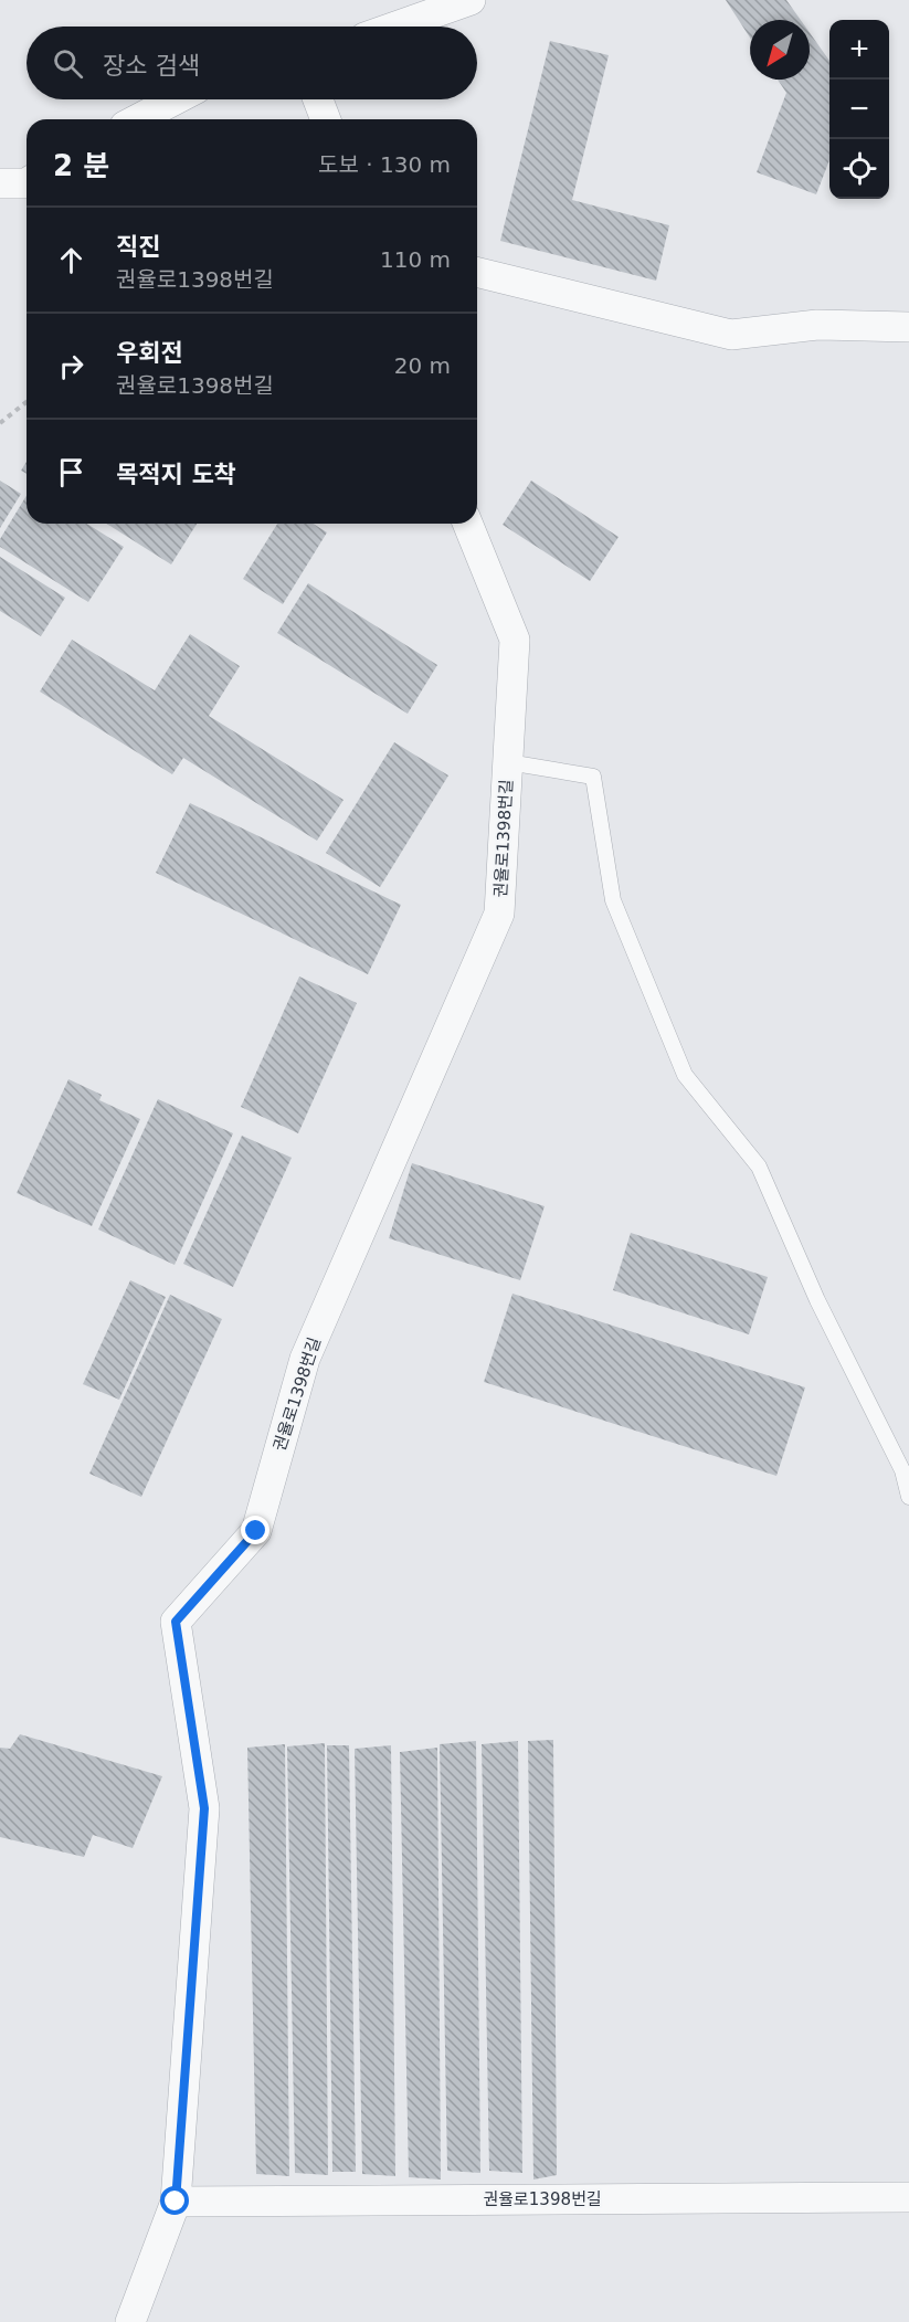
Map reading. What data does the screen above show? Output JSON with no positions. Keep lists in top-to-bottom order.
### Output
{
  "streets": {
    "street": ["권율로1398번길"]
  },
  "north": "bottom left",
  "page": {
    "map_buttons": ["+", "−"],
    "search": "장소 검색",
    "heading": ["2 분", "도보 · 130 m"],
    "list": [
      ["직진", "권율로1398번길", "110 m"],
      ["우회전", "권율로1398번길", "20 m"],
      "목적지 도착"
    ]
  }
}
